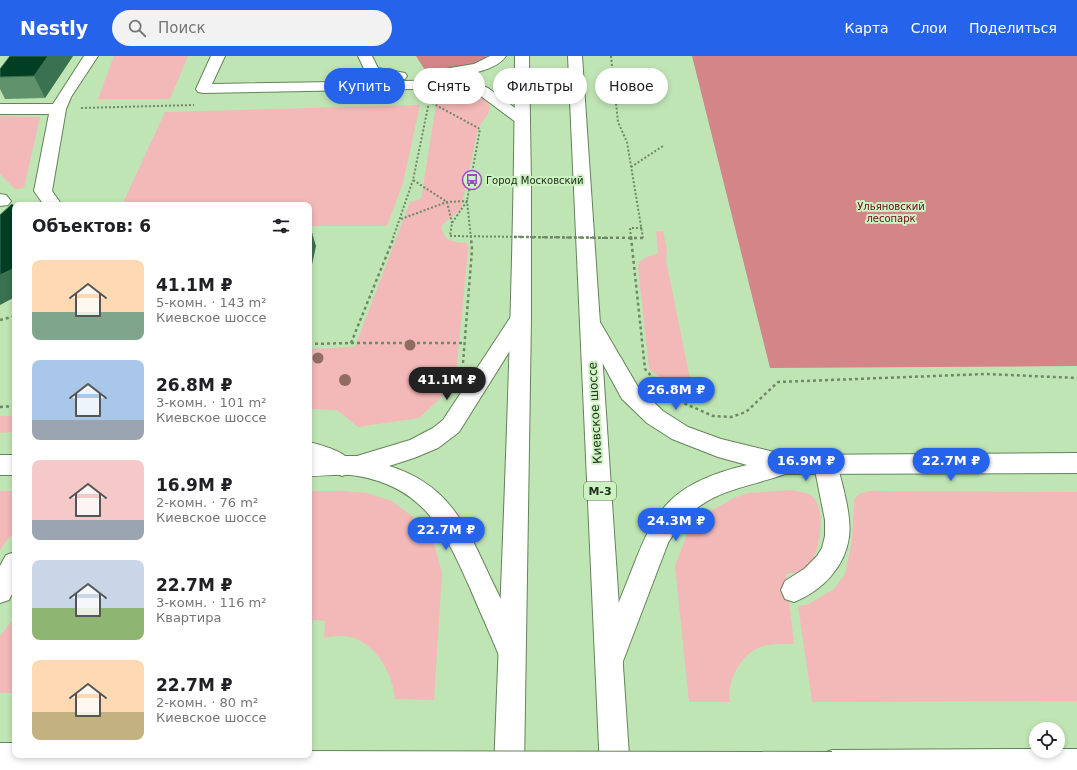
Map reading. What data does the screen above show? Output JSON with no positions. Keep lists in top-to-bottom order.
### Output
{
  "streets": {
    "main road": ["Киевское шоссе", "М-3"]
  },
  "parks": ["Ульяновский лесопарк"],
  "places": {
    "bus stop": ["Город Московский"]
  },
  "page": {
    "header": "Nestly",
    "search": "Поиск",
    "nav": ["Карта", "Слои", "Поделиться"],
    "chip": [
      "Купить",
      "Снять",
      "Фильтры",
      "Новое"
    ],
    "heading": "Объектов: 6",
    "list": [
      {
        "name": "41.1M ₽",
        "note": "5-комн. · 143 m² · Киевское шоссе"
      },
      {
        "name": "26.8M ₽",
        "note": "3-комн. · 101 m² · Киевское шоссе"
      },
      {
        "name": "16.9M ₽",
        "note": "2-комн. · 76 m² · Киевское шоссе"
      },
      {
        "name": "22.7M ₽",
        "note": "3-комн. · 116 m² · Квартира"
      },
      {
        "name": "22.7M ₽",
        "note": "2-комн. · 80 m² · Киевское шоссе"
      }
    ],
    "price": [
      "41.1M ₽",
      "26.8M ₽",
      "16.9M ₽",
      "22.7M ₽",
      "24.3M ₽",
      "22.7M ₽"
    ]
  }
}
